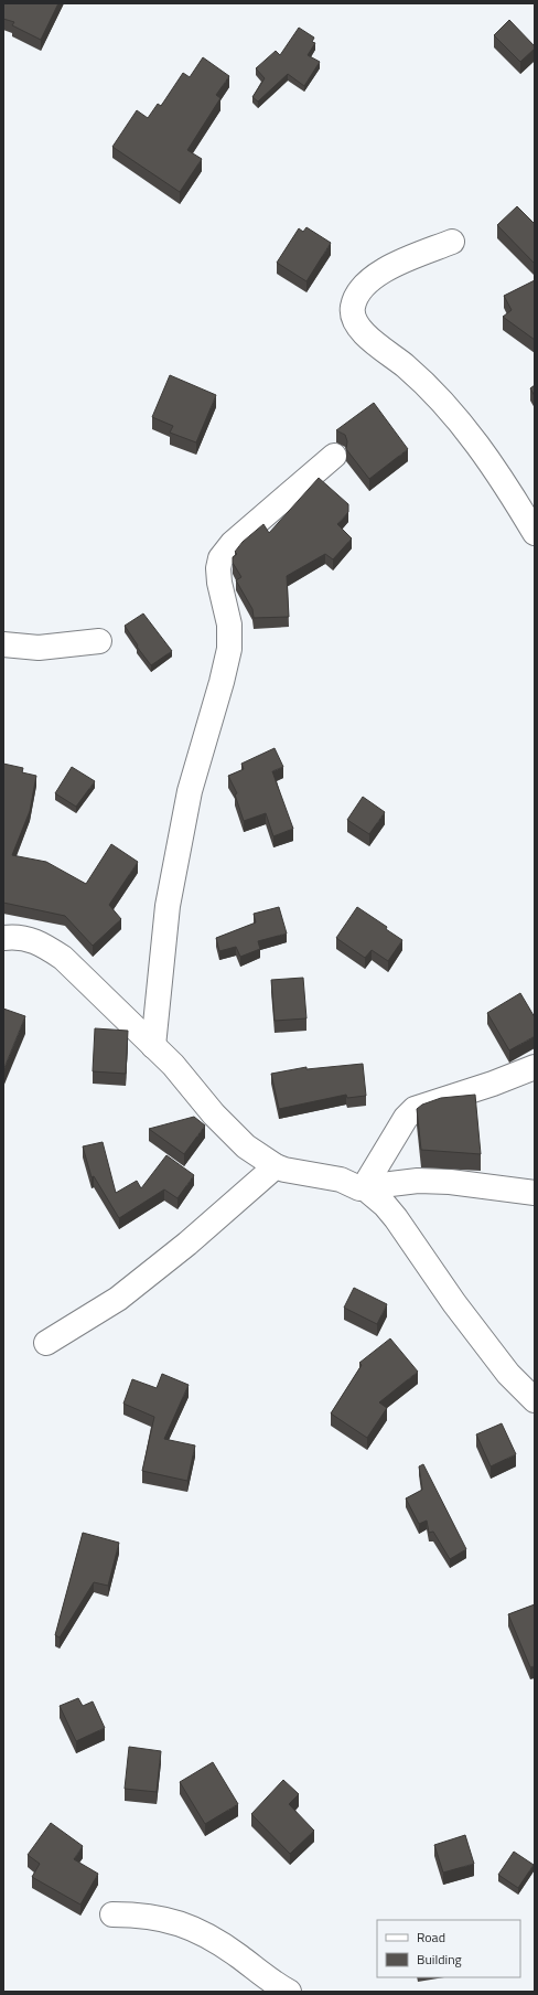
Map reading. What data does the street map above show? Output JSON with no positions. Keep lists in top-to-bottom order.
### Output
{
  "legend": ["Road", "Building"]
}
